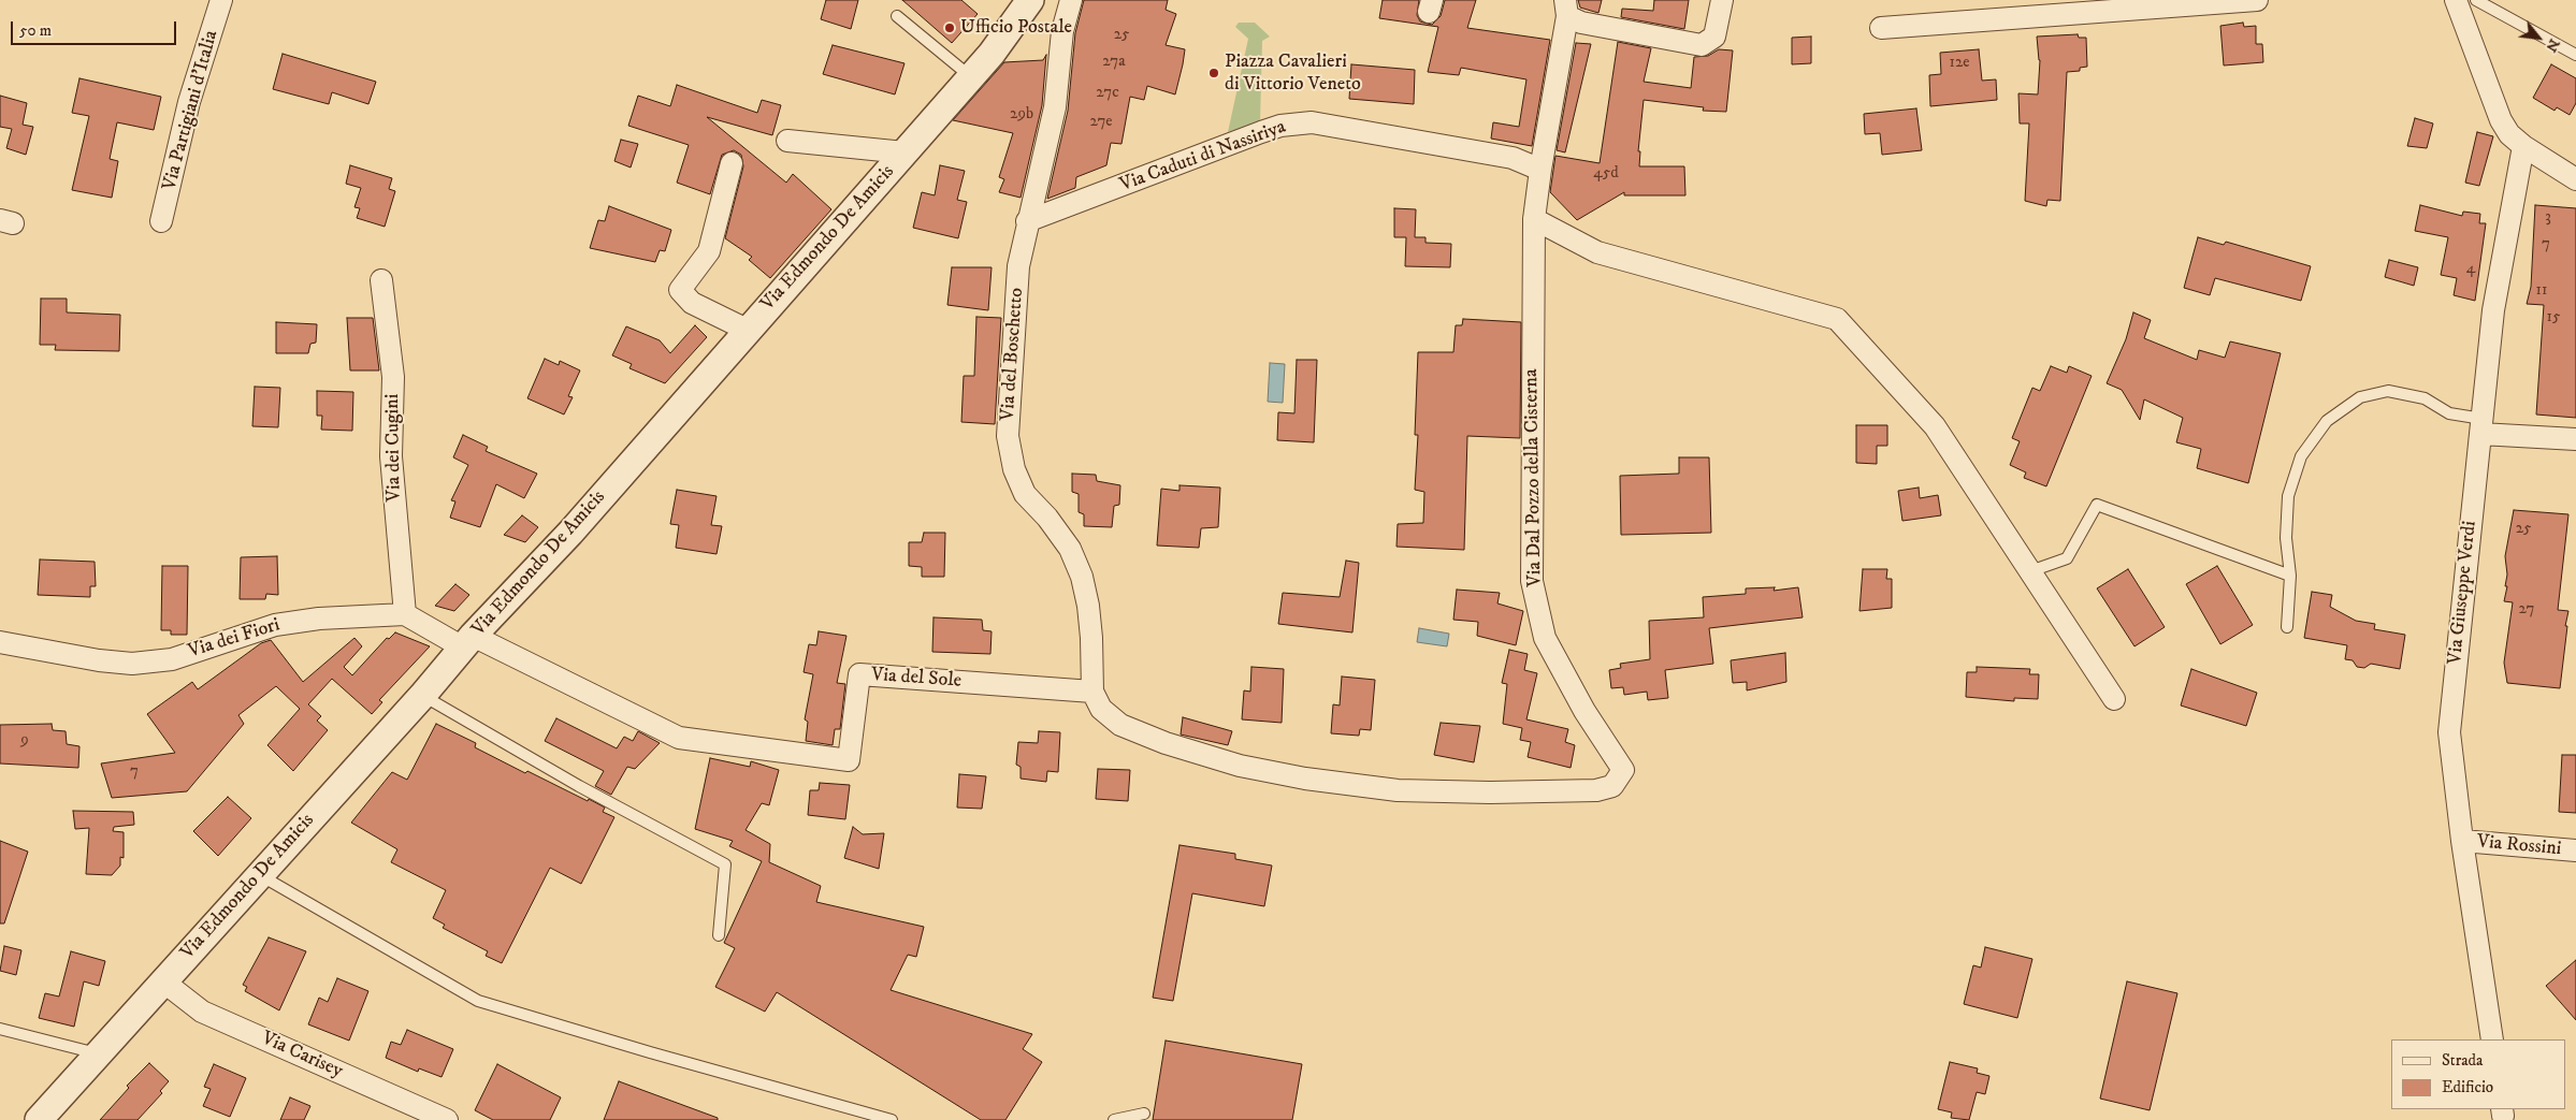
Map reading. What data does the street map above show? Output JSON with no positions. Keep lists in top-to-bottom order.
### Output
{
  "streets": {
    "street": [
      "Via Partigiani d'Italia",
      "Via Caduti di Nassiriya",
      "Via Edmondo De Amicis",
      "Via del Boschetto",
      "Via dei Cugini",
      "Via Dal Pozzo della Cisterna",
      "Via Giuseppe Verdi",
      "Via dei Fiori",
      "Via del Sole",
      "Via Rossini",
      "Via Carisey"
    ]
  },
  "crossings": [
    ["Via Caduti di Nassiriya", "Via del Boschetto"],
    ["Via Caduti di Nassiriya", "Via Dal Pozzo della Cisterna"],
    ["Via Edmondo De Amicis", "Via del Sole"],
    ["Via Edmondo De Amicis", "Via Carisey"],
    ["Via del Boschetto", "Via Dal Pozzo della Cisterna"],
    ["Via del Boschetto", "Via del Sole"],
    ["Via dei Cugini", "Via dei Fiori"],
    ["Via Dal Pozzo della Cisterna", "Via del Sole"],
    ["Via Giuseppe Verdi", "Via Rossini"]
  ],
  "places": ["Ufficio Postale", "Piazza Cavalieri di Vittorio Veneto"],
  "house_numbers": [
    "25",
    "27a",
    "12e",
    "27c",
    "29b",
    "27e",
    "45d",
    "3",
    "7",
    "4",
    "11",
    "15",
    "25",
    "27",
    "9",
    "7"
  ],
  "legend": ["Strada", "Edificio"],
  "scale_bar": "50 m",
  "north": "bottom right"
}
